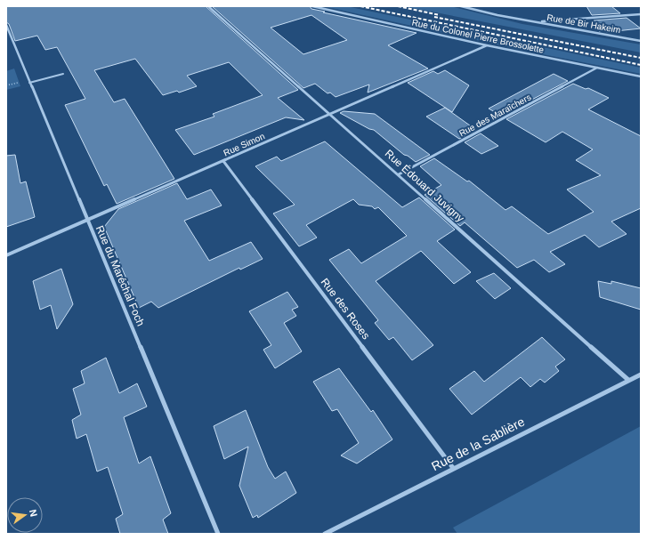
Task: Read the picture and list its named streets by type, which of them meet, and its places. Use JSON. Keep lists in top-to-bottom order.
{
  "streets": {
    "street": [
      "Rue de Bir Hakeim",
      "Rue du Colonel Pierre Brossolette",
      "Rue des Maraîchers",
      "Rue Simon",
      "Rue Édouard Juvigny",
      "Rue du Maréchal Foch",
      "Rue des Roses",
      "Rue de la Sablière"
    ]
  },
  "crossings": [
    ["Rue du Colonel Pierre Brossolette", "Rue des Maraîchers"],
    ["Rue du Colonel Pierre Brossolette", "Rue Simon"],
    ["Rue des Maraîchers", "Rue Édouard Juvigny"],
    ["Rue Simon", "Rue Édouard Juvigny"],
    ["Rue Simon", "Rue du Maréchal Foch"],
    ["Rue Simon", "Rue des Roses"],
    ["Rue Édouard Juvigny", "Rue de la Sablière"],
    ["Rue des Roses", "Rue de la Sablière"]
  ],
  "north": "right"
}
